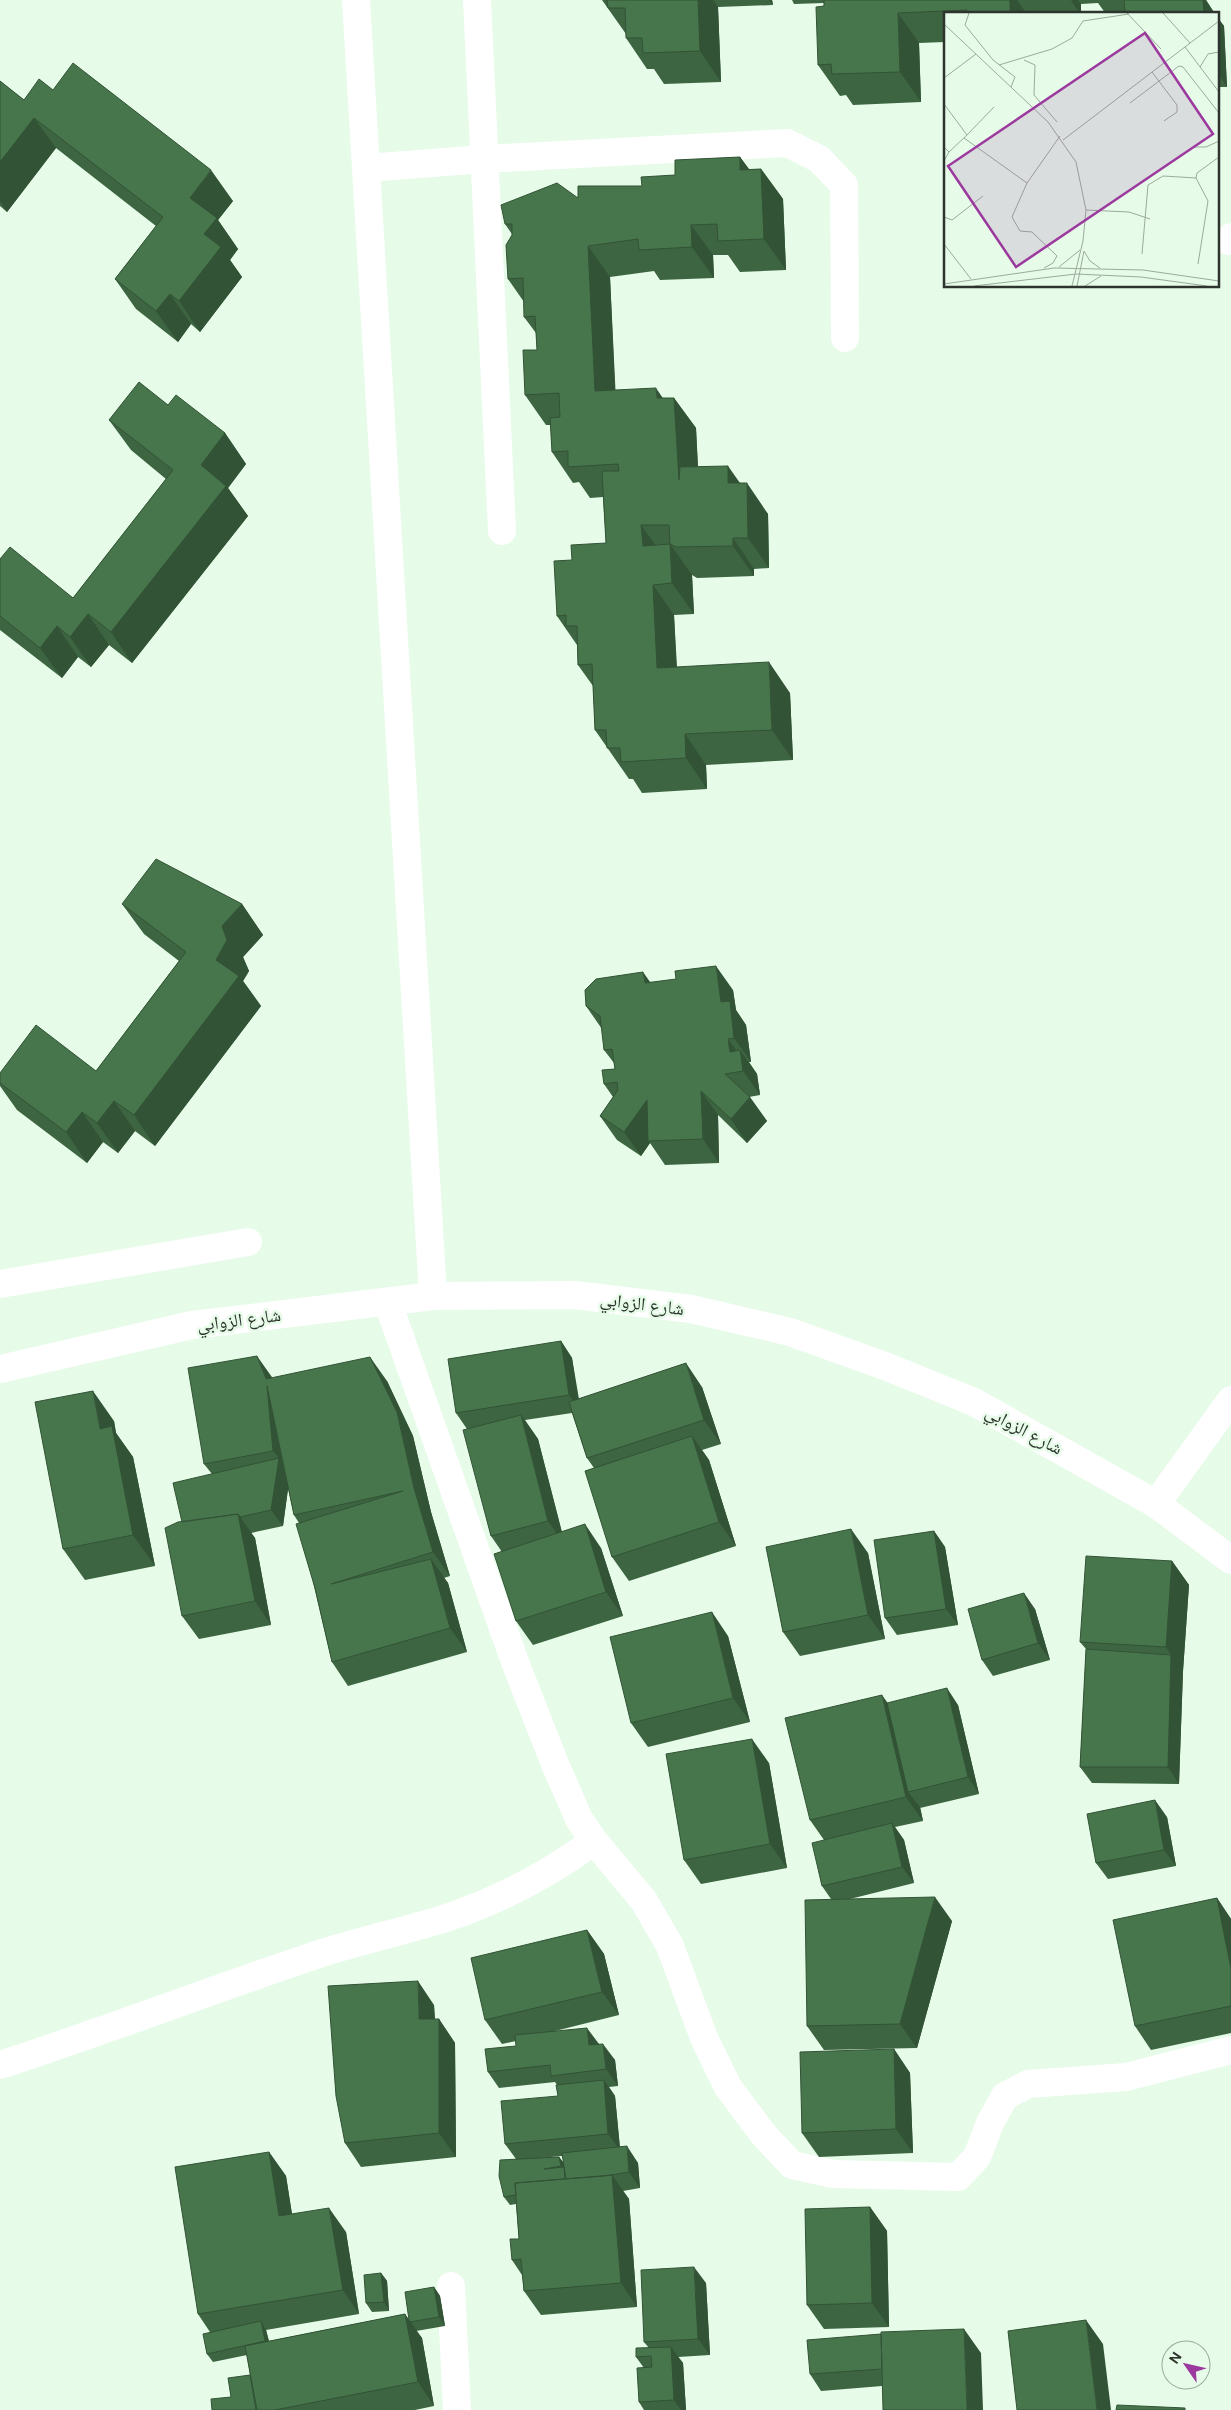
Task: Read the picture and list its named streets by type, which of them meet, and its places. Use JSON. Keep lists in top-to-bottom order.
{
  "streets": {
    "street": ["شارع الزوابي"]
  },
  "north": "top left"
}
